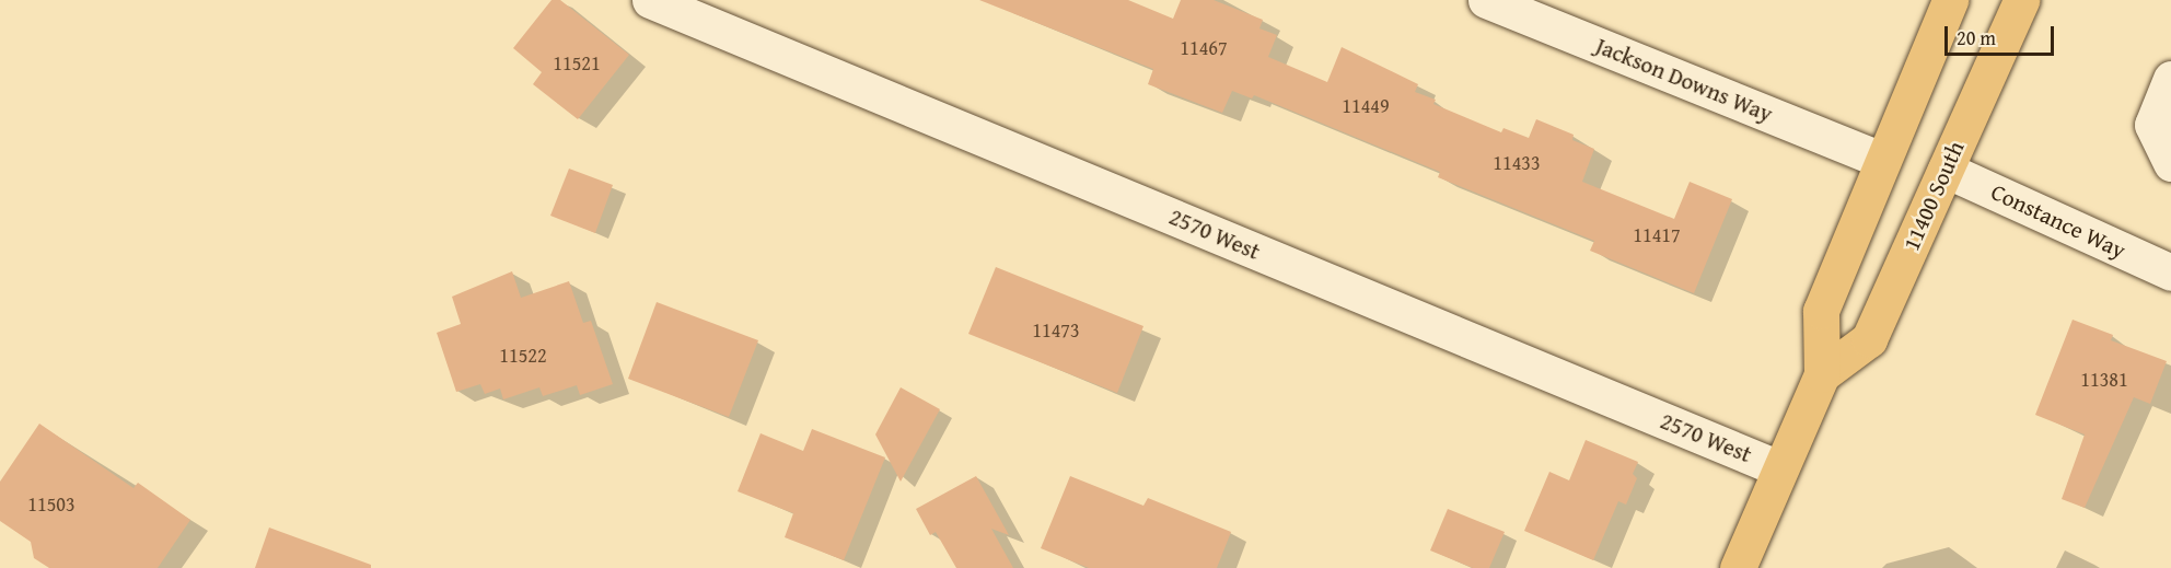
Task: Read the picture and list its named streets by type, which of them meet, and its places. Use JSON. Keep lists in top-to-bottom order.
{
  "streets": {
    "main road": ["11400 South"],
    "street": ["Jackson Downs Way", "Constance Way", "2570 West"]
  },
  "crossings": [
    ["Jackson Downs Way", "11400 South"],
    ["11400 South", "Constance Way"],
    ["11400 South", "2570 West"]
  ],
  "house_numbers": [
    "11467",
    "11521",
    "11449",
    "11433",
    "11417",
    "11473",
    "11522",
    "11381",
    "11503"
  ],
  "scale_bar": "20 m"
}
